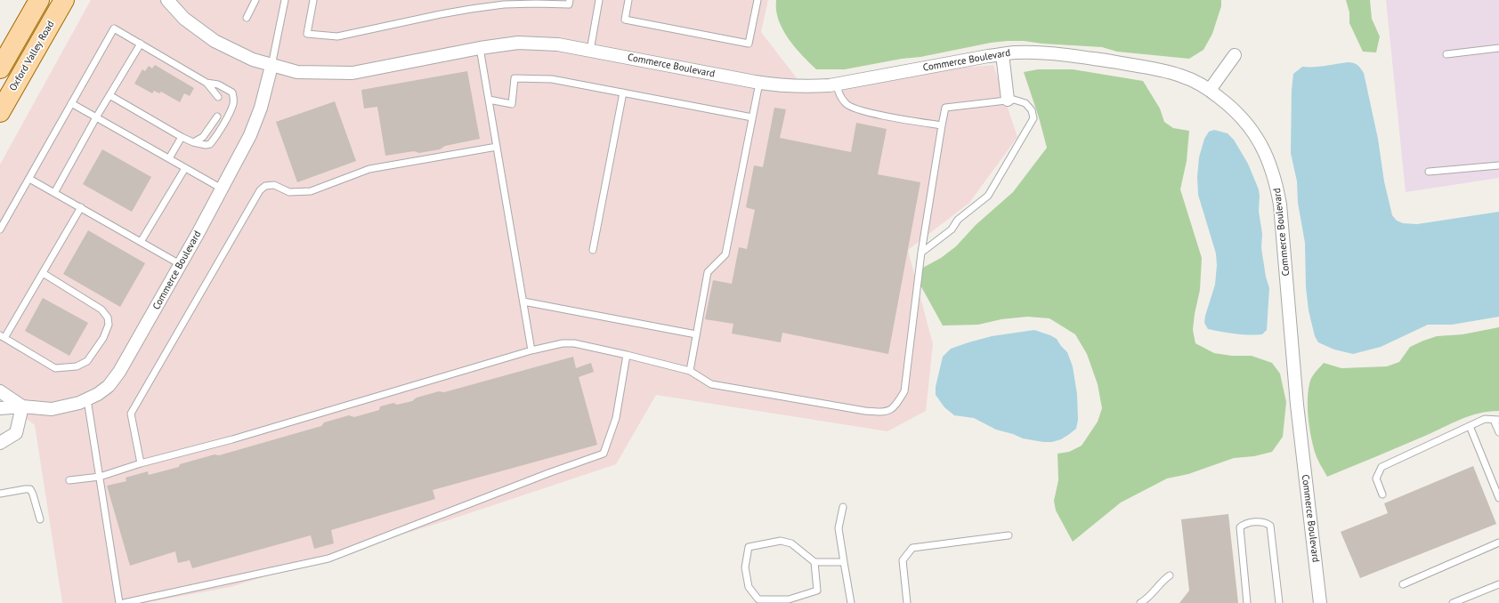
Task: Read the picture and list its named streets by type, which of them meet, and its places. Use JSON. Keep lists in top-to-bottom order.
{
  "streets": {
    "main road": ["Oxford Valley Road"],
    "street": ["Commerce Boulevard"]
  }
}
